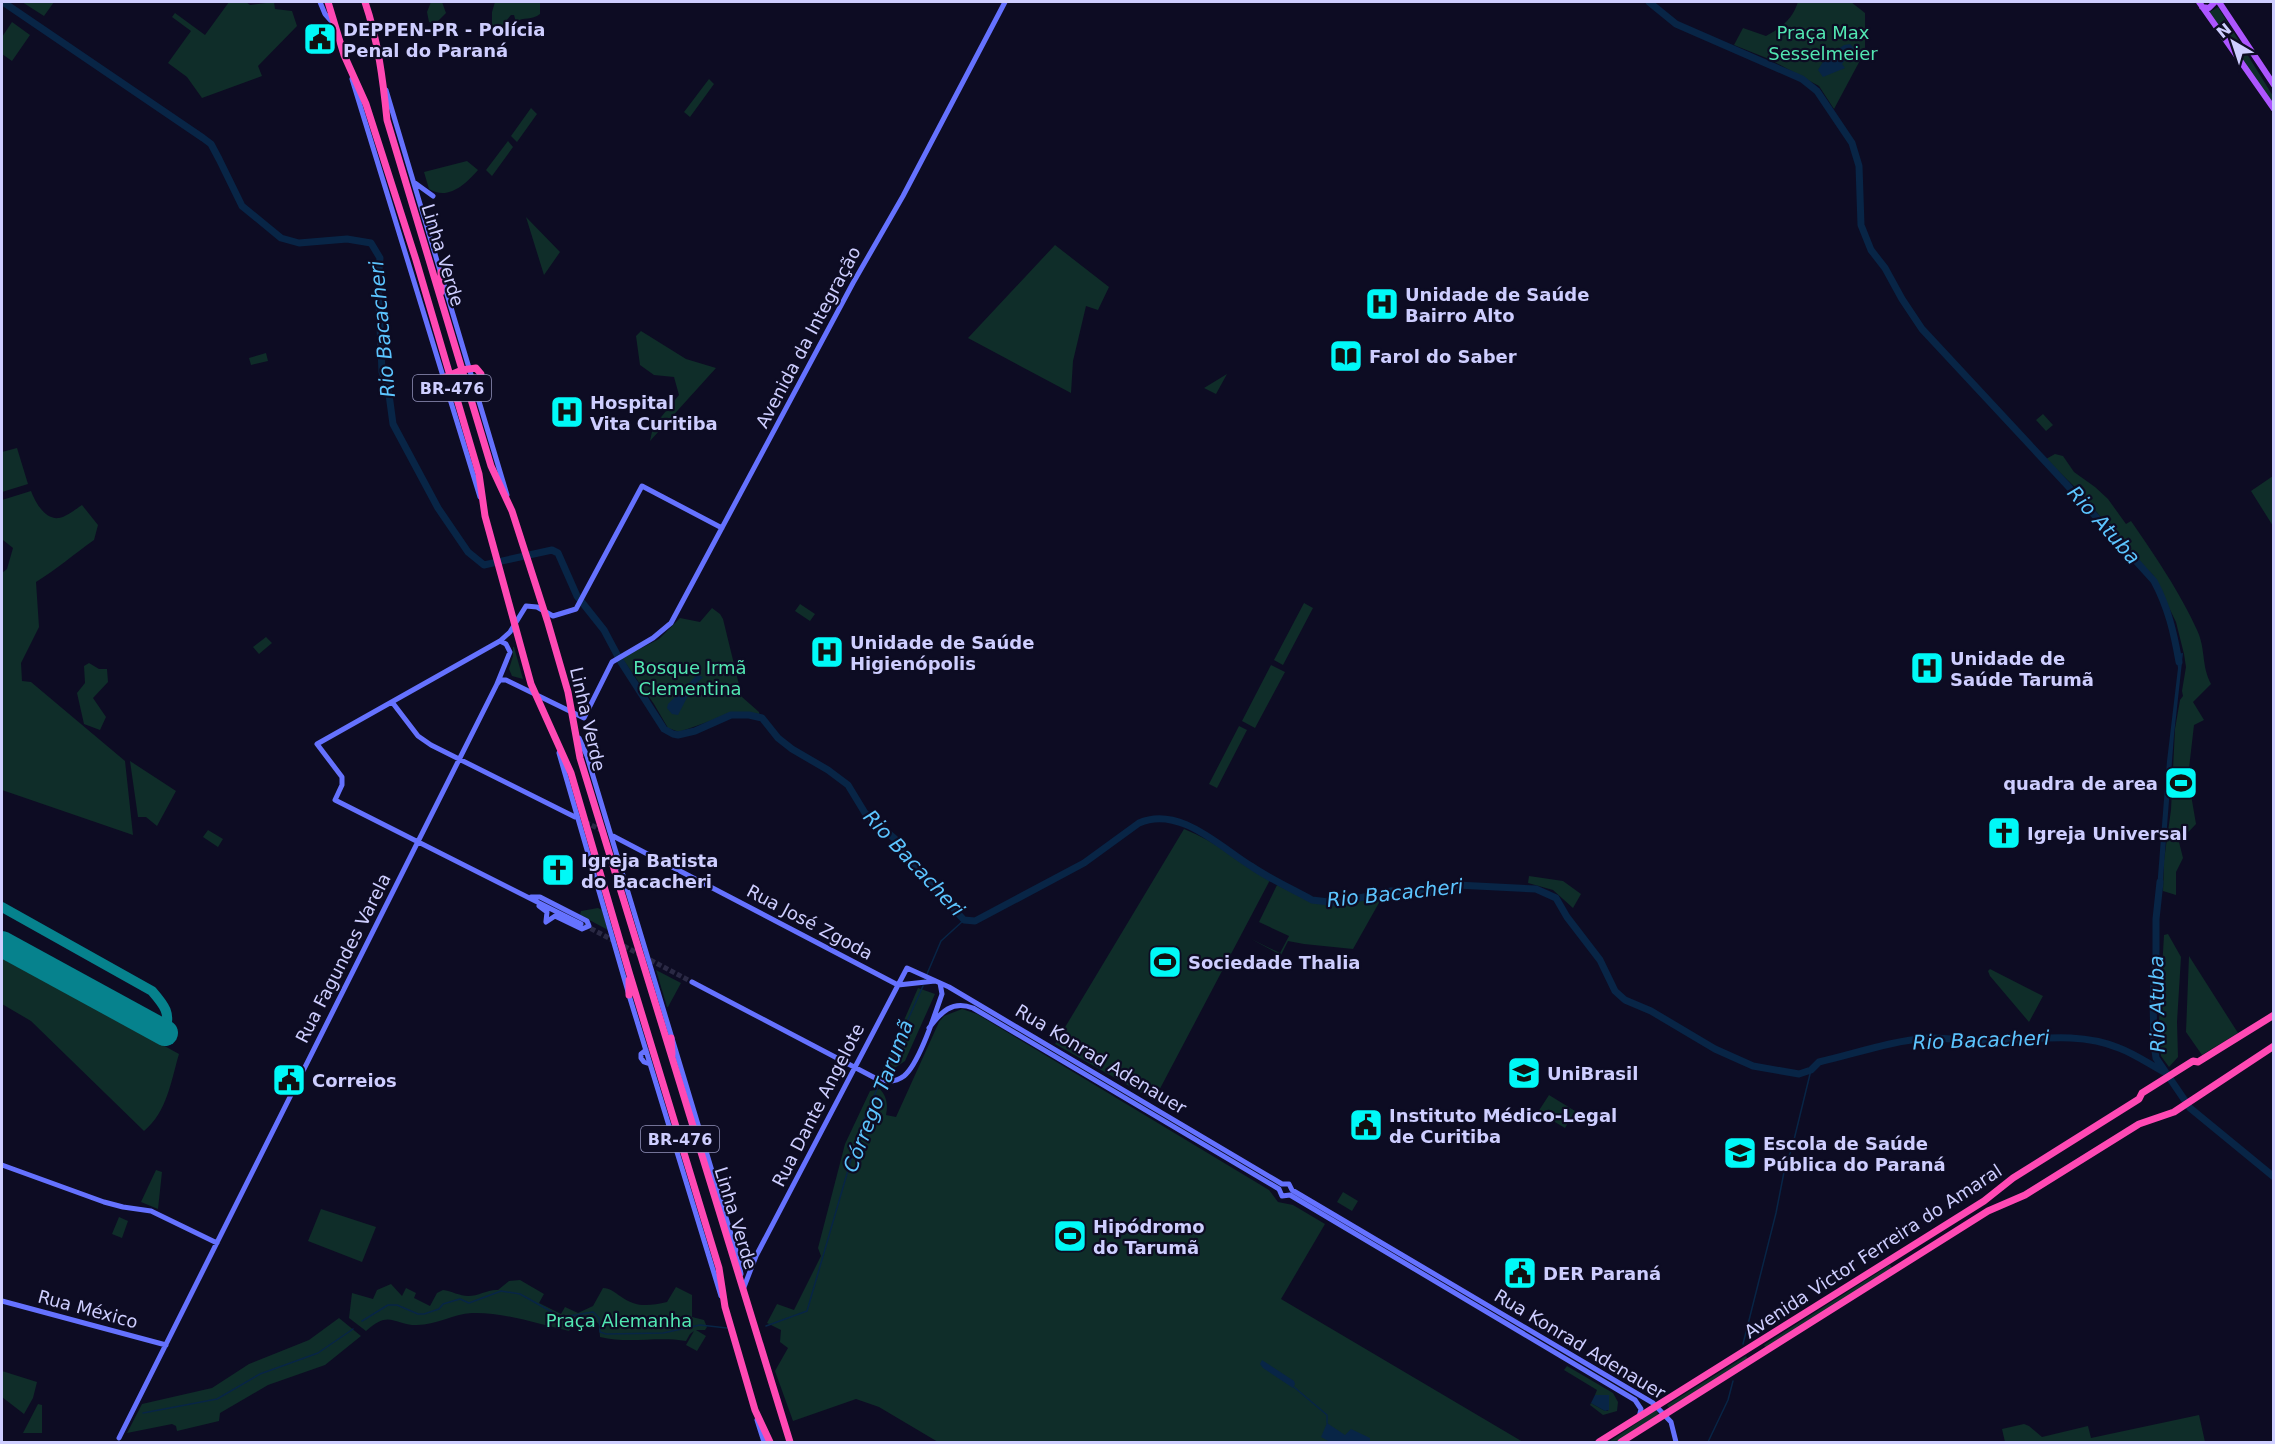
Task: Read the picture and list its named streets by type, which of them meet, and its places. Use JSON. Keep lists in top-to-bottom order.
{
  "streets": {
    "highway": ["Linha Verde", "BR-476", "Avenida Victor Ferreira do Amaral"],
    "main road": [
      "Avenida da Integração",
      "Rua José Zgoda",
      "Rua Fagundes Varela",
      "Rua Konrad Adenauer",
      "Rua Dante Angelote",
      "Rua México"
    ]
  },
  "crossings": [
    ["Linha Verde", "Avenida da Integração"],
    ["Rua José Zgoda", "Rua Dante Angelote"],
    ["Rua Fagundes Varela", "Rua México"],
    ["Rua Konrad Adenauer", "Avenida Victor Ferreira do Amaral"]
  ],
  "water": ["Rio Bacacheri", "Rio Atuba", "Córrego Tarumã"],
  "parks": ["Praça Max Sesselmeier", "Bosque Irmã Clementina", "Praça Alemanha"],
  "places": {
    "public building": [
      "DEPPEN-PR - Polícia Penal do Paraná",
      "Correios",
      "Instituto Médico-Legal de Curitiba",
      "DER Paraná"
    ],
    "hospital": [
      "Unidade de Saúde Bairro Alto",
      "Hospital Vita Curitiba",
      "Unidade de Saúde Higienópolis",
      "Unidade de Saúde Tarumã"
    ],
    "library": ["Farol do Saber"],
    "sports": ["quadra de area", "Sociedade Thalia", "Hipódromo do Tarumã"],
    "church": ["Igreja Universal", "Igreja Batista do Bacacheri"],
    "school or university": ["UniBrasil", "Escola de Saúde Pública do Paraná"]
  },
  "north": "top left"
}
